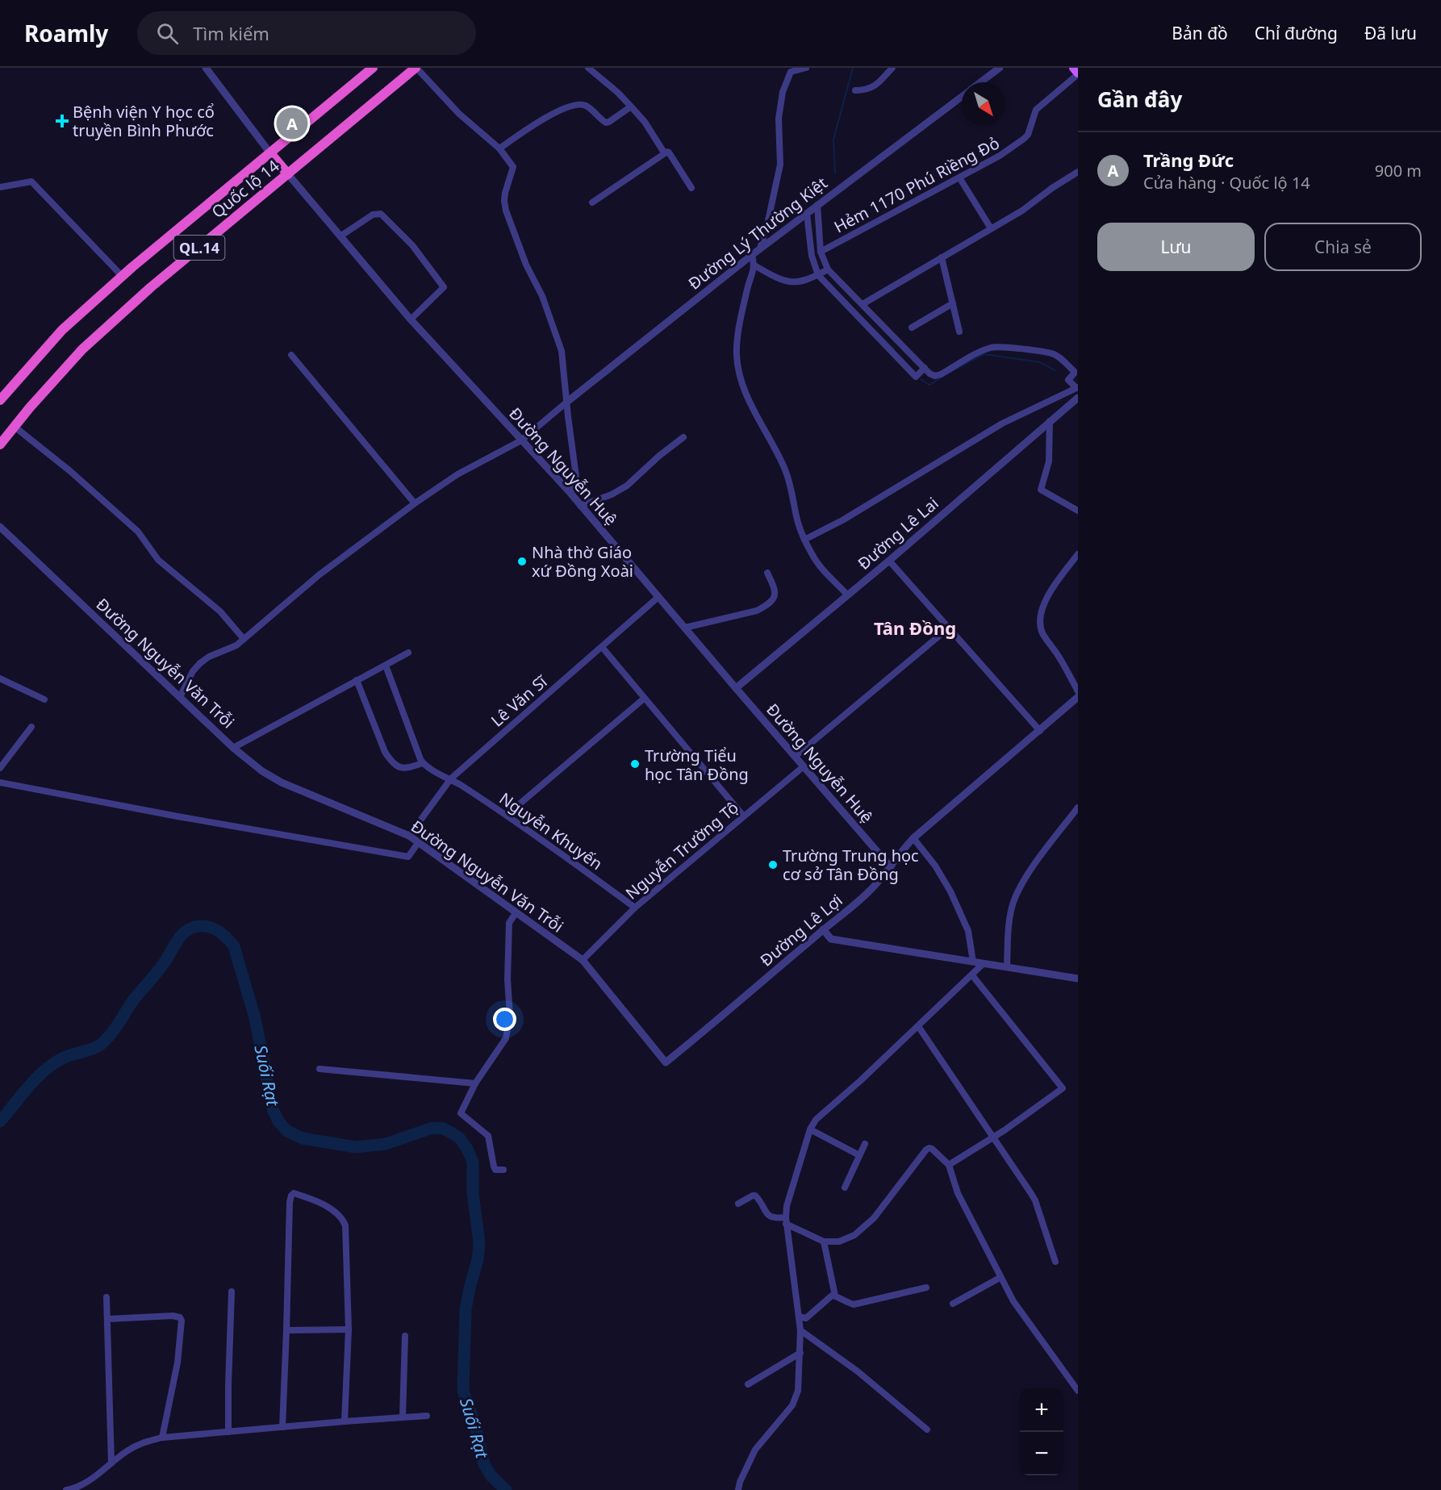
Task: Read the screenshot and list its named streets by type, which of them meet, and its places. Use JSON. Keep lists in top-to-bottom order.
{
  "streets": {
    "highway": ["Quốc lộ 14", "QL.14"],
    "street": [
      "Hẻm 1170 Phú Riềng Đỏ",
      "Đường Lý Thường Kiệt",
      "Đường Nguyễn Huệ",
      "Đường Lê Lai",
      "Đường Nguyễn Văn Trỗi",
      "Lê Văn Sĩ",
      "Nguyễn Khuyến",
      "Nguyễn Trường Tộ",
      "Đường Lê Lợi"
    ]
  },
  "crossings": [
    ["Quốc lộ 14", "Đường Nguyễn Huệ"],
    ["Đường Nguyễn Huệ", "Đường Lê Lai"],
    ["Đường Nguyễn Huệ", "Lê Văn Sĩ"],
    ["Đường Nguyễn Huệ", "Nguyễn Trường Tộ"],
    ["Đường Nguyễn Huệ", "Đường Lê Lợi"],
    ["Đường Nguyễn Văn Trỗi", "Lê Văn Sĩ"],
    ["Đường Nguyễn Văn Trỗi", "Nguyễn Trường Tộ"],
    ["Đường Nguyễn Văn Trỗi", "Đường Lê Lợi"],
    ["Lê Văn Sĩ", "Nguyễn Khuyến"],
    ["Nguyễn Khuyến", "Nguyễn Trường Tộ"]
  ],
  "districts": ["Tân Đồng"],
  "water": ["Suối Rạt"],
  "places": {
    "health": ["Bệnh viện Y học cổ truyền Bình Phước"],
    "other": ["Nhà thờ Giáo xứ Đồng Xoài", "Trường Tiểu học Tân Đồng", "Trường Trung học cơ sở Tân Đồng"]
  },
  "north": "bottom right",
  "page": {
    "header": "Roamly",
    "search": "Tìm kiếm",
    "nav": ["Bản đồ", "Chỉ đường", "Đã lưu"],
    "heading": "Gần đây",
    "pins": "A",
    "list": [
      {
        "mark": "A",
        "name": "Trầng Đức",
        "note": "Cửa hàng · Quốc lộ 14",
        "value": "900 m"
      }
    ],
    "buttons": ["Lưu", "Chia sẻ"],
    "map_buttons": ["+", "−"]
  }
}
